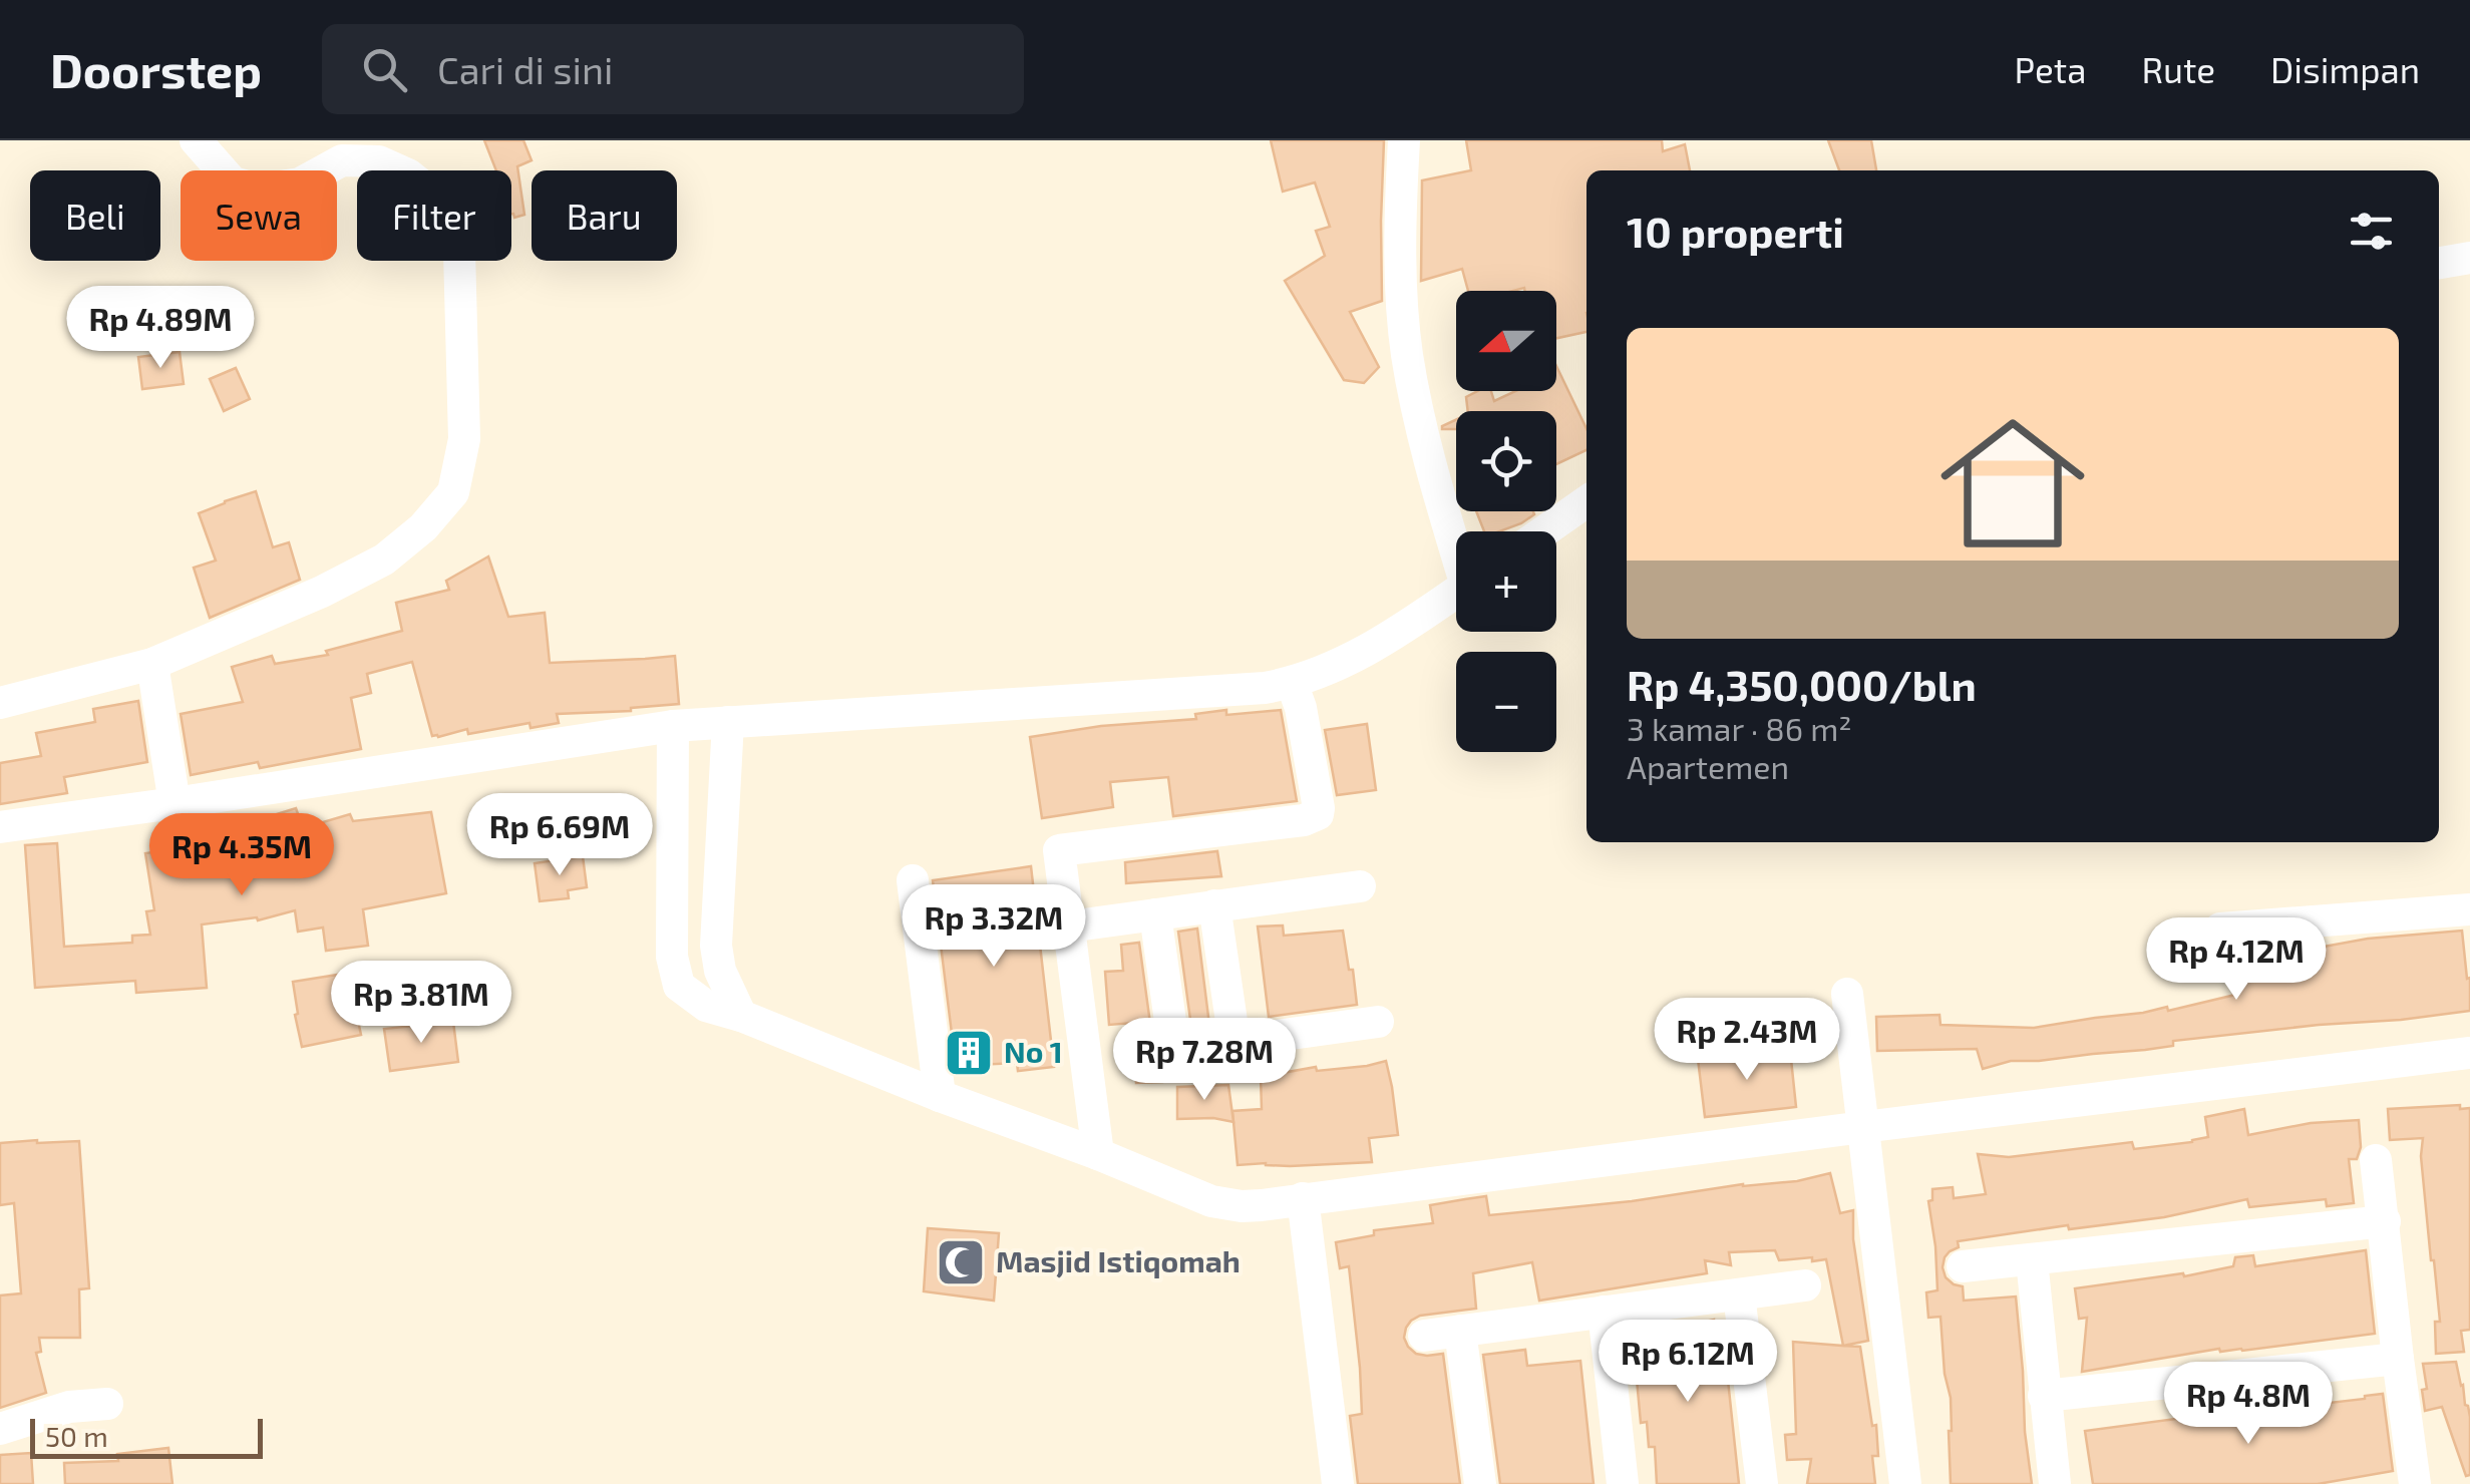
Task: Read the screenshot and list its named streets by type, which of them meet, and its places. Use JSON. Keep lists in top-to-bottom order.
{
  "places": {
    "building": ["No 1"],
    "mosque": ["Masjid Istiqomah"]
  },
  "scale_bar": "50 m",
  "north": "left",
  "page": {
    "header": "Doorstep",
    "search": "Cari di sini",
    "nav": ["Peta", "Rute", "Disimpan"],
    "chip": [
      "Beli",
      "Sewa",
      "Filter",
      "Baru"
    ],
    "heading": "10 properti",
    "price": [
      "Rp 4.89M",
      "Rp 6.69M",
      "Rp 4.35M",
      "Rp 3.32M",
      "Rp 4.12M",
      "Rp 3.81M",
      "Rp 2.43M",
      "Rp 7.28M",
      "Rp 6.12M",
      "Rp 4.8M"
    ],
    "map_buttons": ["+", "−"],
    "list": [
      {
        "name": "Rp 4,350,000/bln",
        "note": "3 kamar · 86 m² · Apartemen"
      }
    ],
    "scale": "50 m"
  }
}
